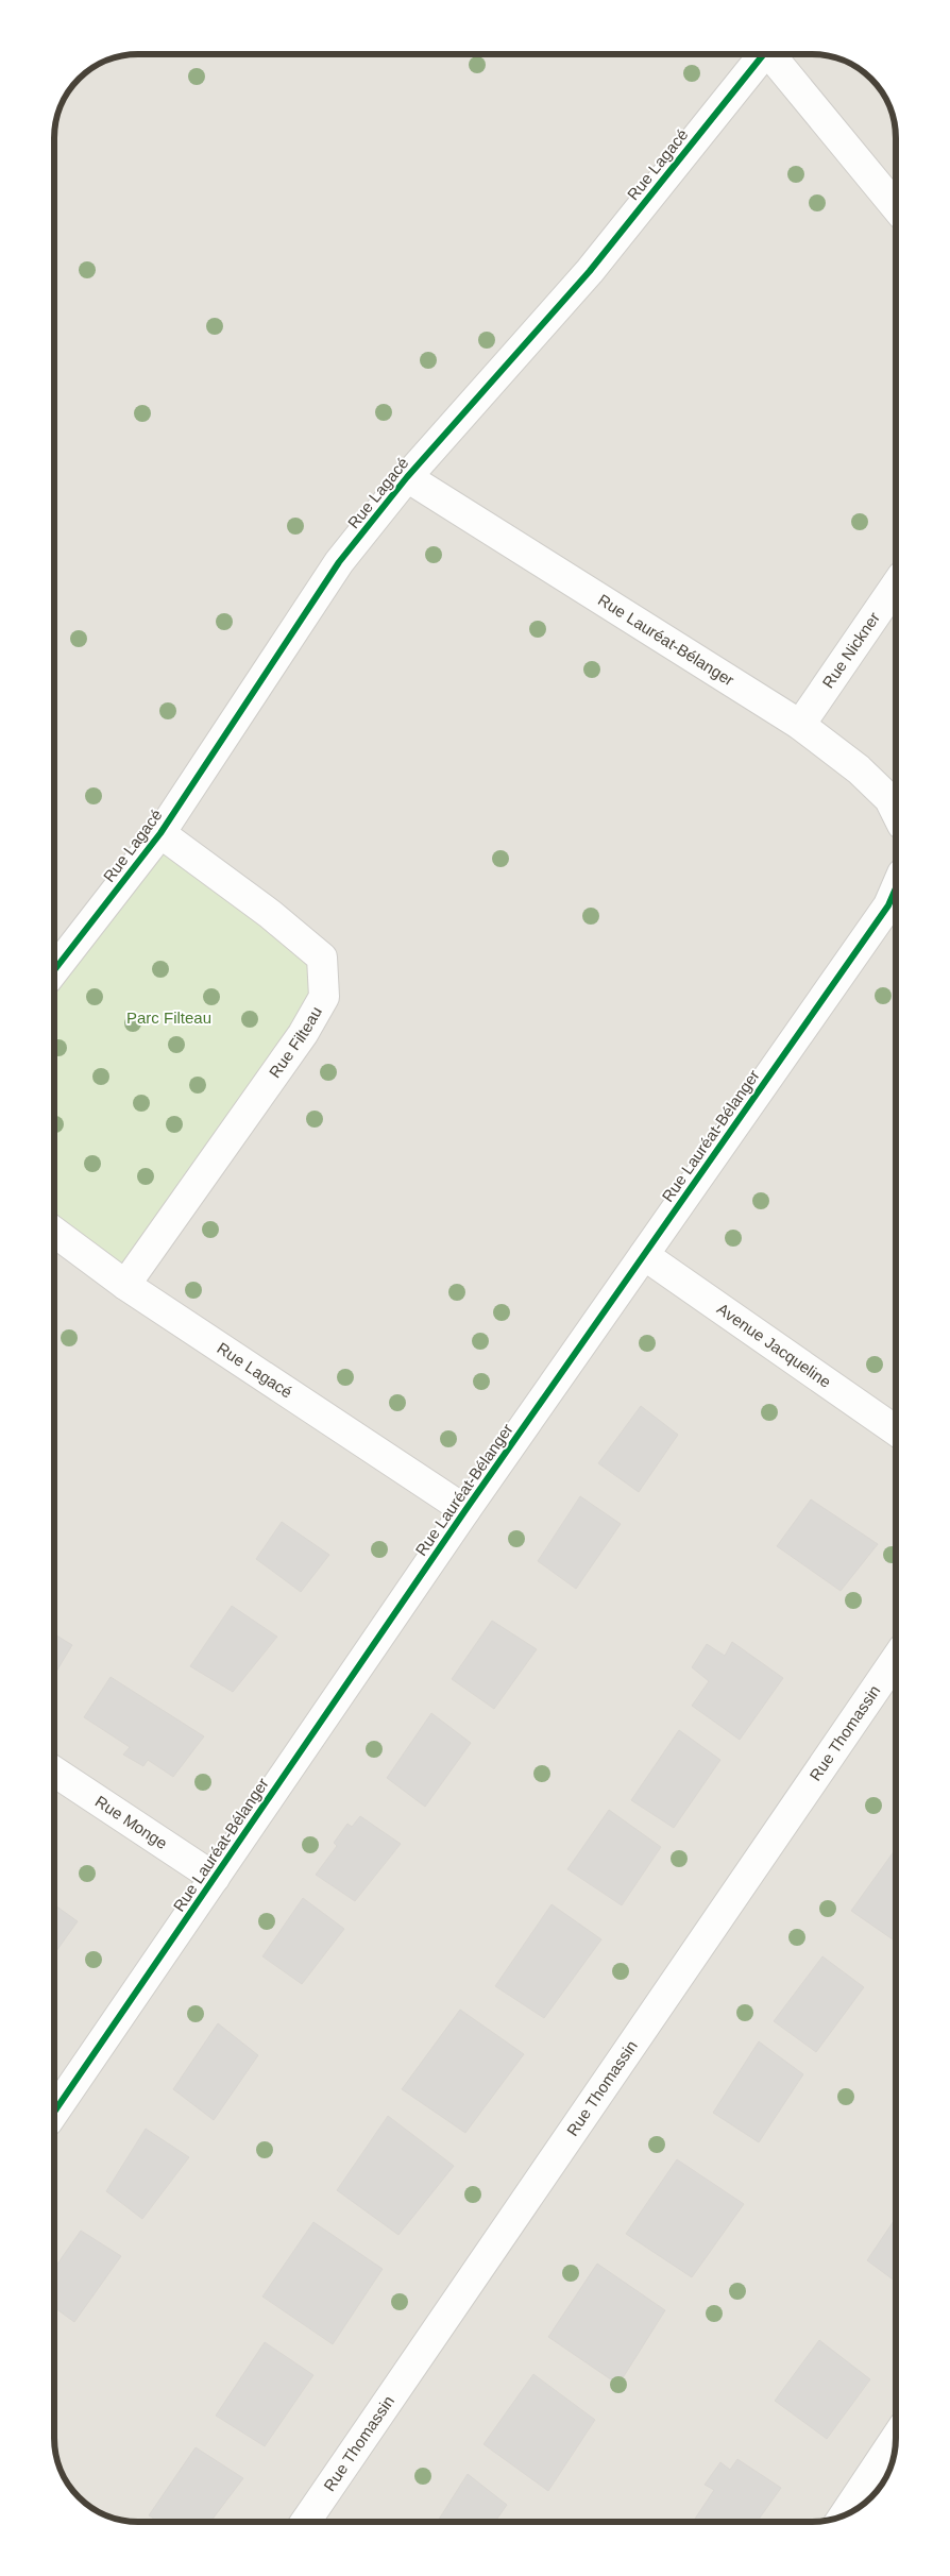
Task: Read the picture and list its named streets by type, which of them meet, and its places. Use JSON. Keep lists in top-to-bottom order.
{
  "streets": {
    "street": [
      "Rue Lagacé",
      "Rue Lauréat-Bélanger",
      "Rue Nickner",
      "Rue Filteau",
      "Avenue Jacqueline",
      "Rue Thomassin",
      "Rue Monge"
    ]
  },
  "crossings": [
    ["Rue Lagacé", "Rue Lauréat-Bélanger"],
    ["Rue Lagacé", "Rue Filteau"],
    ["Rue Lauréat-Bélanger", "Rue Nickner"],
    ["Rue Lauréat-Bélanger", "Avenue Jacqueline"],
    ["Rue Lauréat-Bélanger", "Rue Monge"]
  ],
  "parks": ["Parc Filteau"]
}
